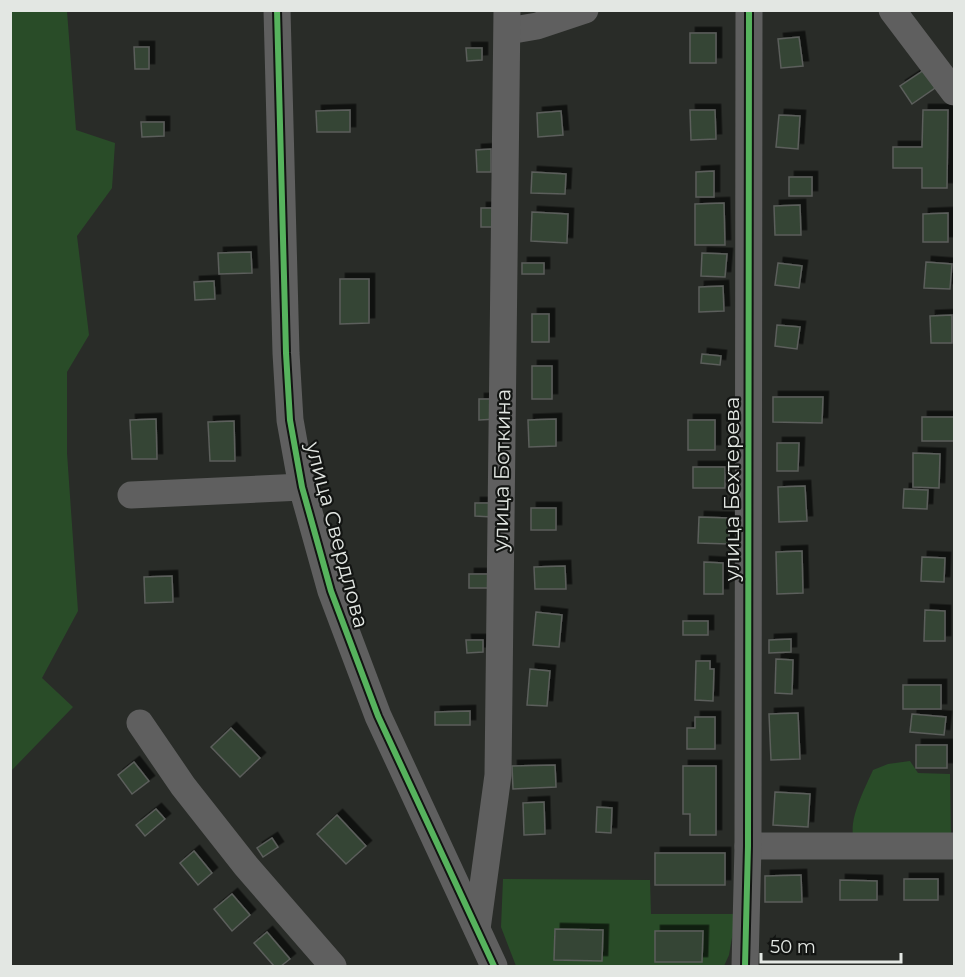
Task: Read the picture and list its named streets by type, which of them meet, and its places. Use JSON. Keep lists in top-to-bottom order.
{
  "streets": {
    "street": ["улица Боткина", "улица Бехтерева", "улица Свердлова"]
  },
  "crossings": [
    ["улица Боткина", "улица Свердлова"]
  ],
  "scale_bar": "50 m"
}
